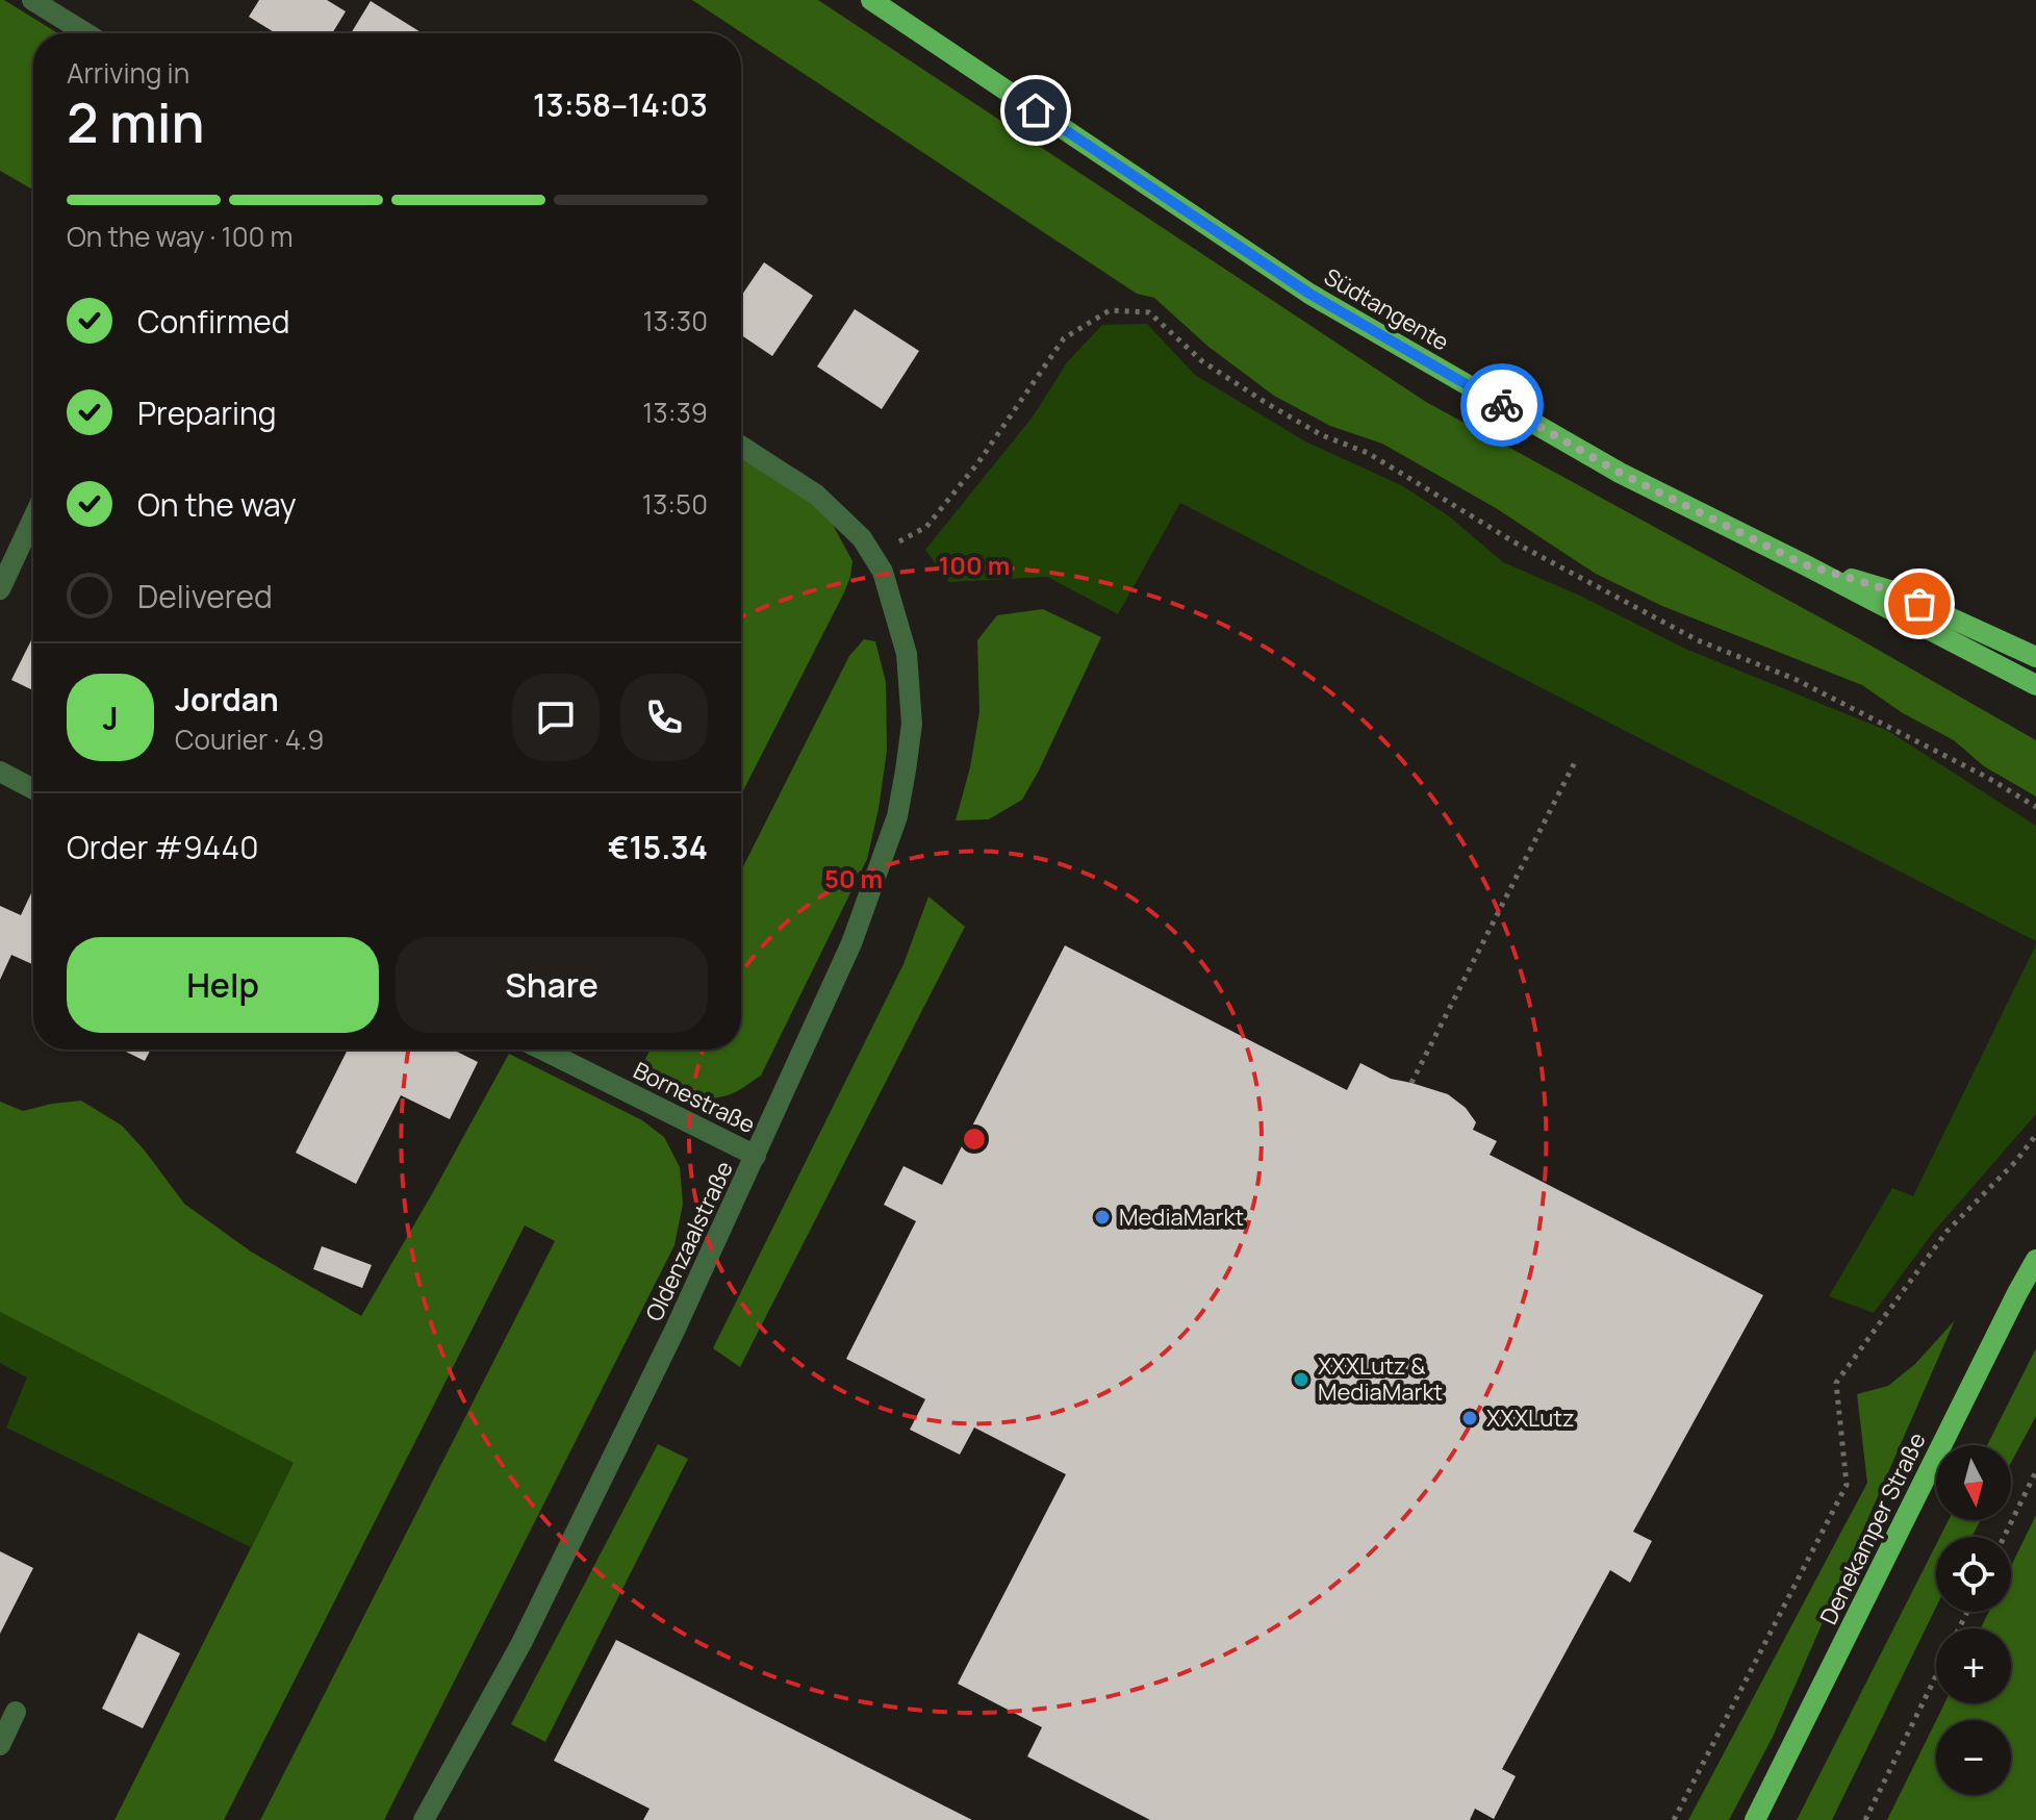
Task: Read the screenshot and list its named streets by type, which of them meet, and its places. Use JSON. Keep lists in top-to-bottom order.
{
  "streets": {
    "main road": ["Südtangente", "Denekamper Straße"],
    "street": ["Bornestraße", "Oldenzaalstraße"]
  },
  "crossings": [
    ["Bornestraße", "Oldenzaalstraße"]
  ],
  "places": ["MediaMarkt", "XXXLutz & MediaMarkt", "XXXLutz"],
  "north": "bottom",
  "page": {
    "heading": ["2 min", "Arriving in", "13:58–14:03"],
    "panel": [
      "Jordan",
      "Courier · 4.9",
      "Order #9440",
      "€15.34"
    ],
    "bar": "On the way · 100 m",
    "list": [
      ["Confirmed", "13:30"],
      ["Preparing", "13:39"],
      ["On the way", "13:50"],
      "Delivered"
    ],
    "round": "J",
    "buttons": ["Help", "Share"],
    "map_buttons": ["+", "−"]
  },
  "rings": ["100 m", "50 m"]
}
